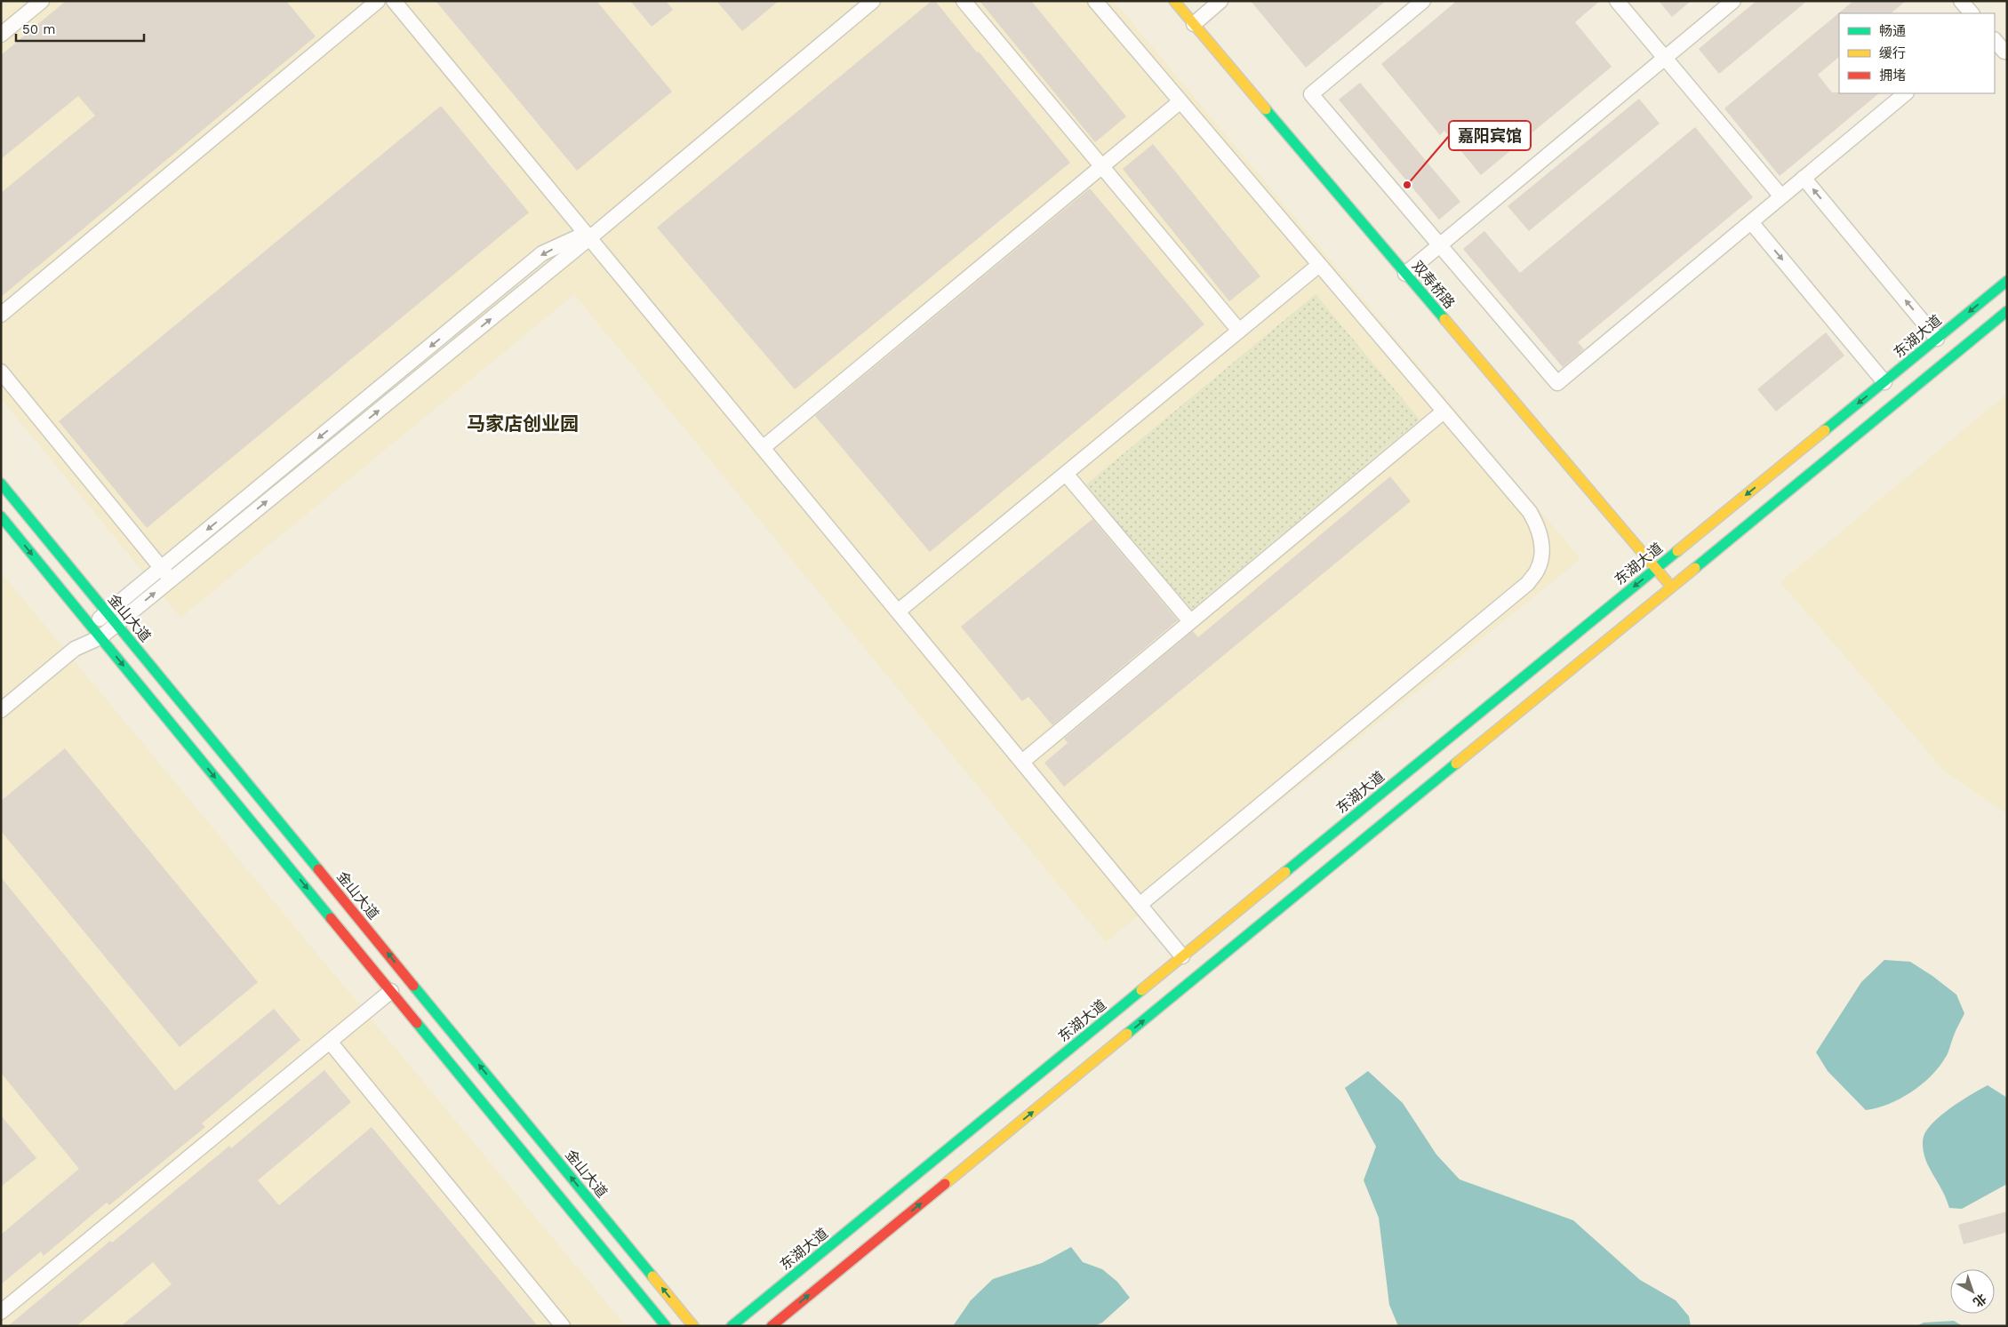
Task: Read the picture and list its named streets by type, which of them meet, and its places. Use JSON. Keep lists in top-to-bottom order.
{
  "streets": {
    "main road": ["双寿桥路", "东湖大道", "金山大道"]
  },
  "crossings": [
    ["双寿桥路", "东湖大道"]
  ],
  "districts": ["马家店创业园"],
  "places": ["嘉阳宾馆"],
  "legend": ["畅通", "缓行", "拥堵"],
  "scale_bar": "50 m",
  "north": "bottom right"
}
